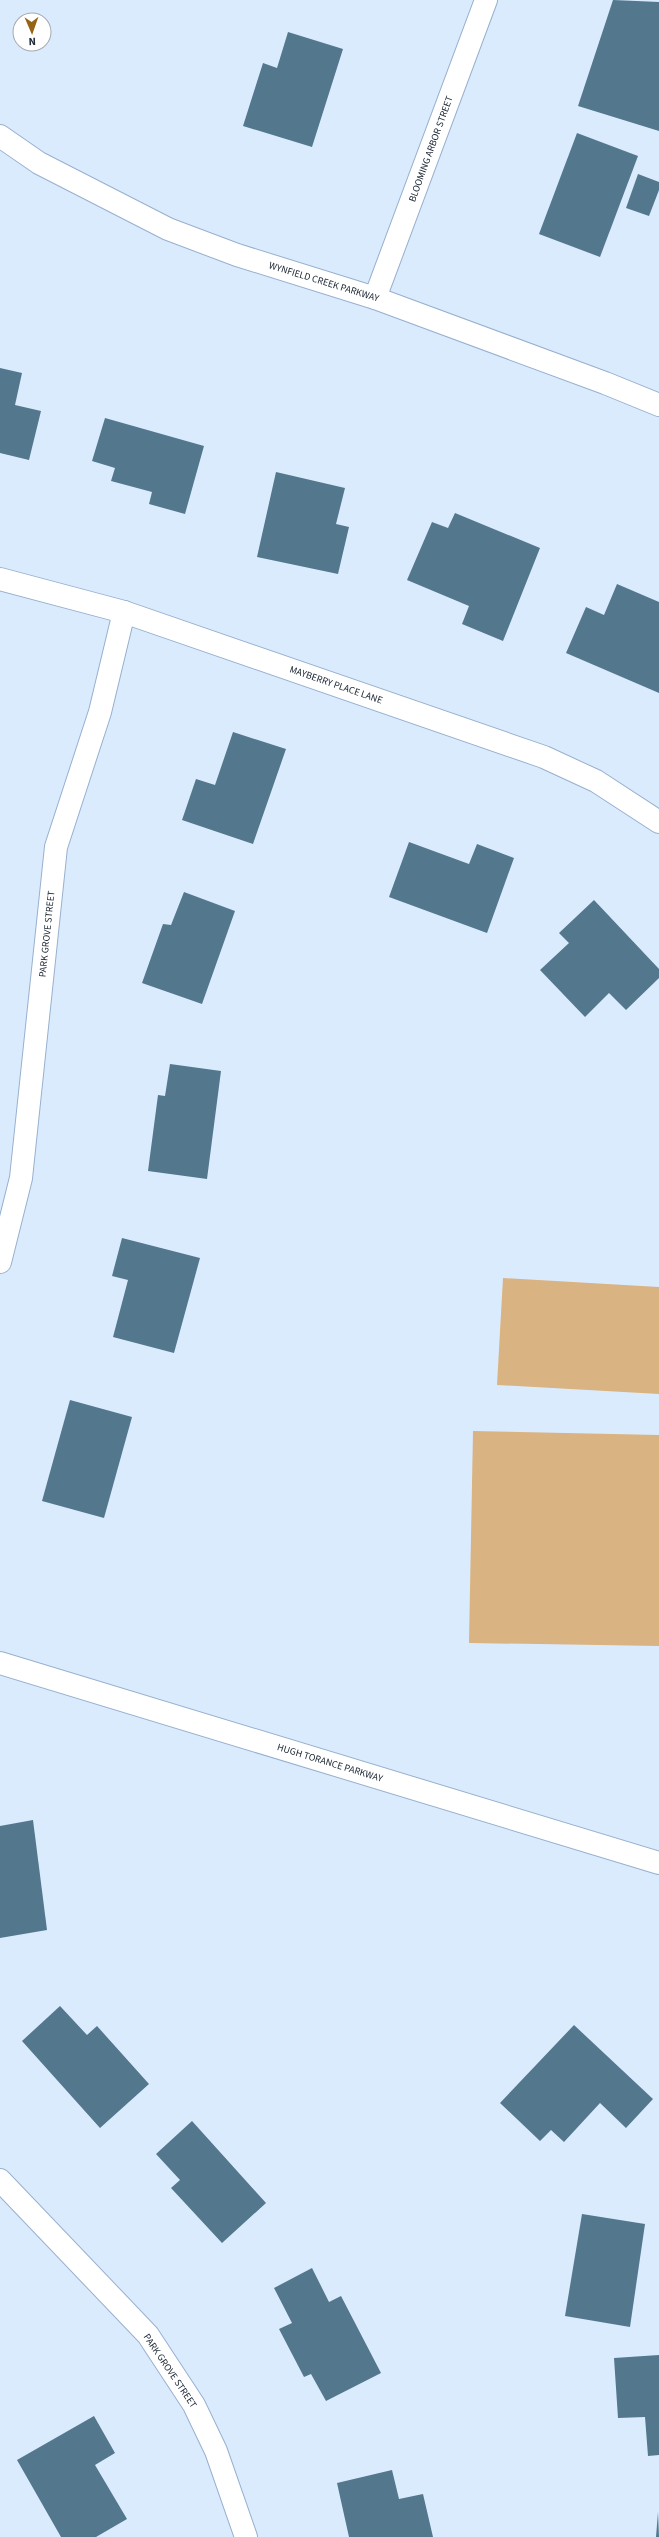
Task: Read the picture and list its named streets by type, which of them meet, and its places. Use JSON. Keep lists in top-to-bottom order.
{
  "streets": {
    "street": [
      "BLOOMING ARBOR STREET",
      "WYNFIELD CREEK PARKWAY",
      "MAYBERRY PLACE LANE",
      "PARK GROVE STREET",
      "HUGH TORANCE PARKWAY"
    ]
  },
  "crossings": [
    ["BLOOMING ARBOR STREET", "WYNFIELD CREEK PARKWAY"],
    ["MAYBERRY PLACE LANE", "PARK GROVE STREET"]
  ],
  "north": "bottom"
}
